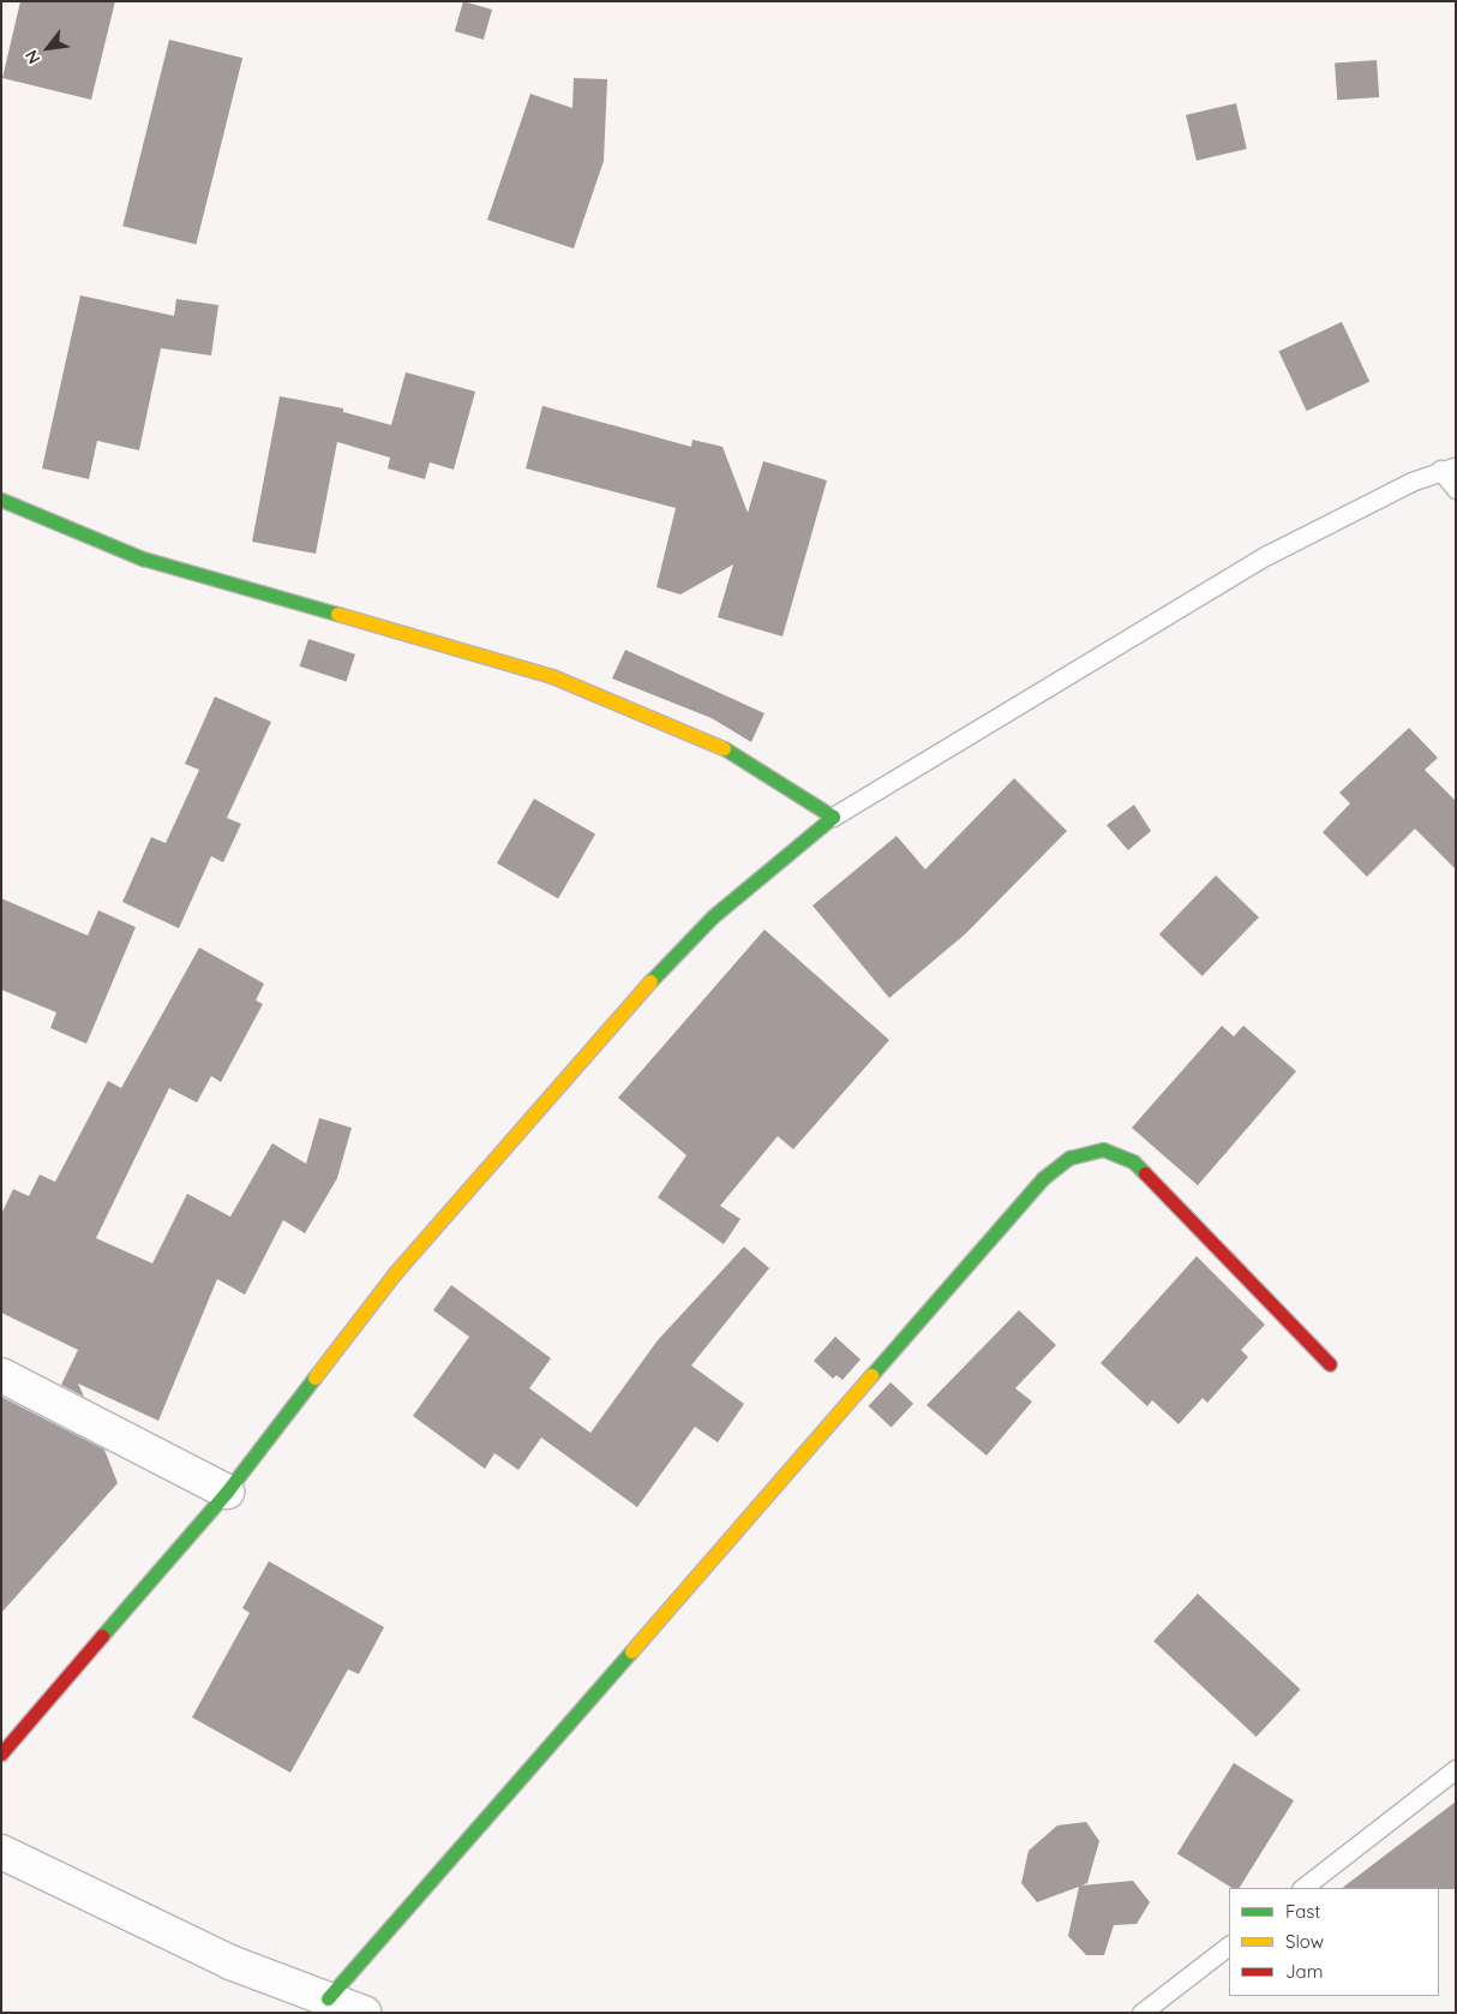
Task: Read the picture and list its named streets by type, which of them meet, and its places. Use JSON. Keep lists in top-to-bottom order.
{
  "legend": ["Fast", "Slow", "Jam"],
  "north": "bottom left"
}
